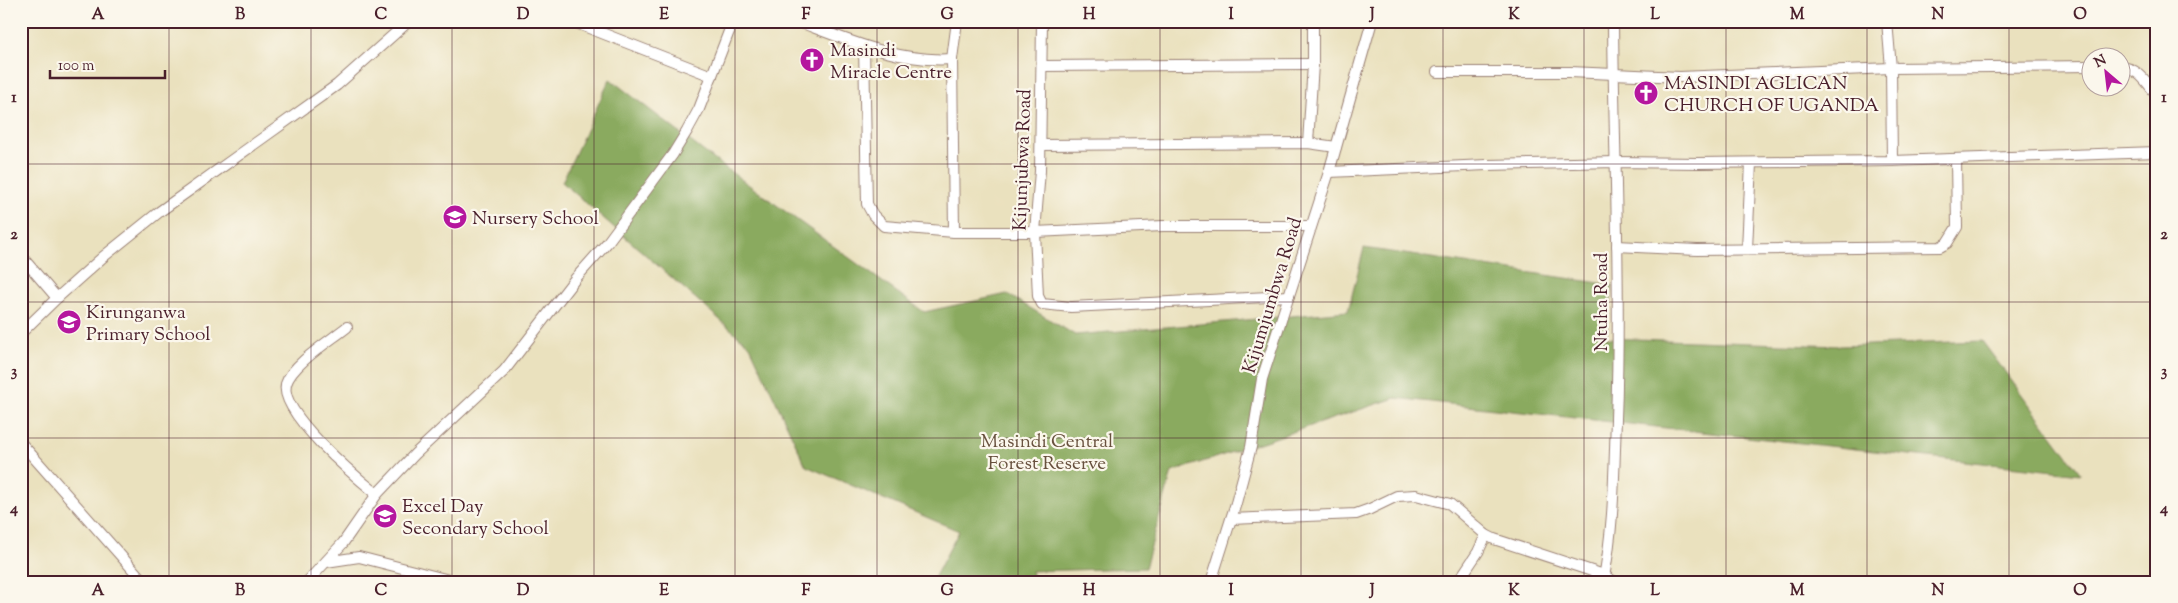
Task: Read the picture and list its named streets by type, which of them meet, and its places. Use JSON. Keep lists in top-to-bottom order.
{
  "streets": {
    "street": ["Kijunjubwa Road", "Kijumjumbwa Road", "Ntuha Road"]
  },
  "crossings": [
    ["Kijunjubwa Road", "Kijumjumbwa Road"]
  ],
  "parks": ["Masindi Central Forest Reserve"],
  "places": {
    "church": ["Masindi Miracle Centre", "MASINDI AGLICAN CHURCH OF UGANDA"],
    "school or university": ["Nursery School", "Kirunganwa Primary School", "Excel Day Secondary School"]
  },
  "scale_bar": "100 m",
  "north": "top left",
  "grid": {
    "columns": [
      "A",
      "B",
      "C",
      "D",
      "E",
      "F",
      "G",
      "H",
      "I",
      "J",
      "K",
      "L",
      "M",
      "N",
      "O"
    ],
    "rows": [
      "1",
      "2",
      "3",
      "4"
    ]
  }
}
